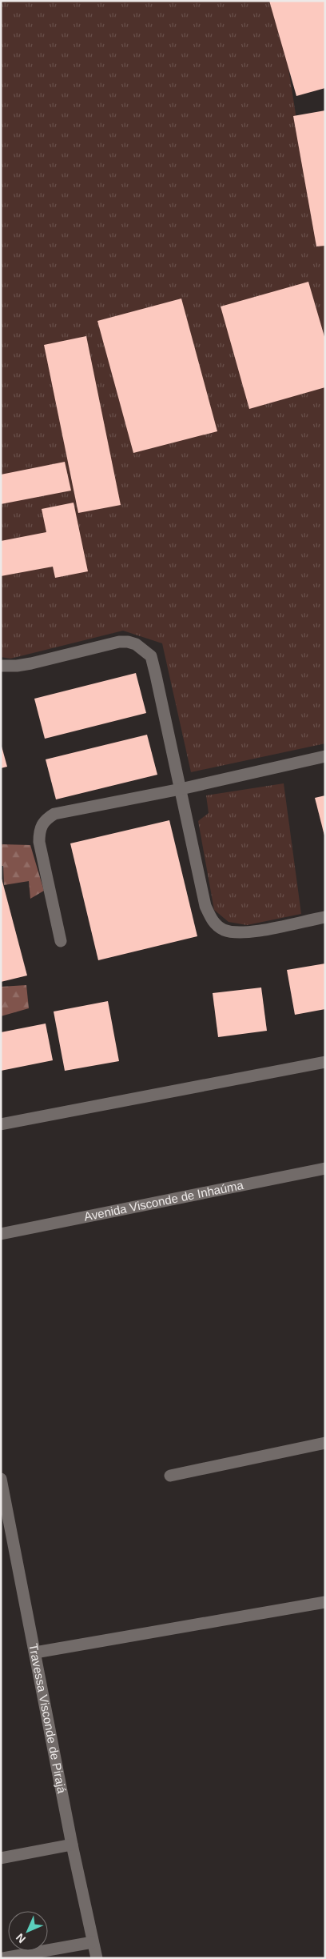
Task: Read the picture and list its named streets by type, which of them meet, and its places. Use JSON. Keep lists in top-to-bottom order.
{
  "streets": {
    "street": ["Avenida Visconde de Inhaúma", "Travessa Visconde de Pirajá"]
  },
  "north": "bottom left"
}
